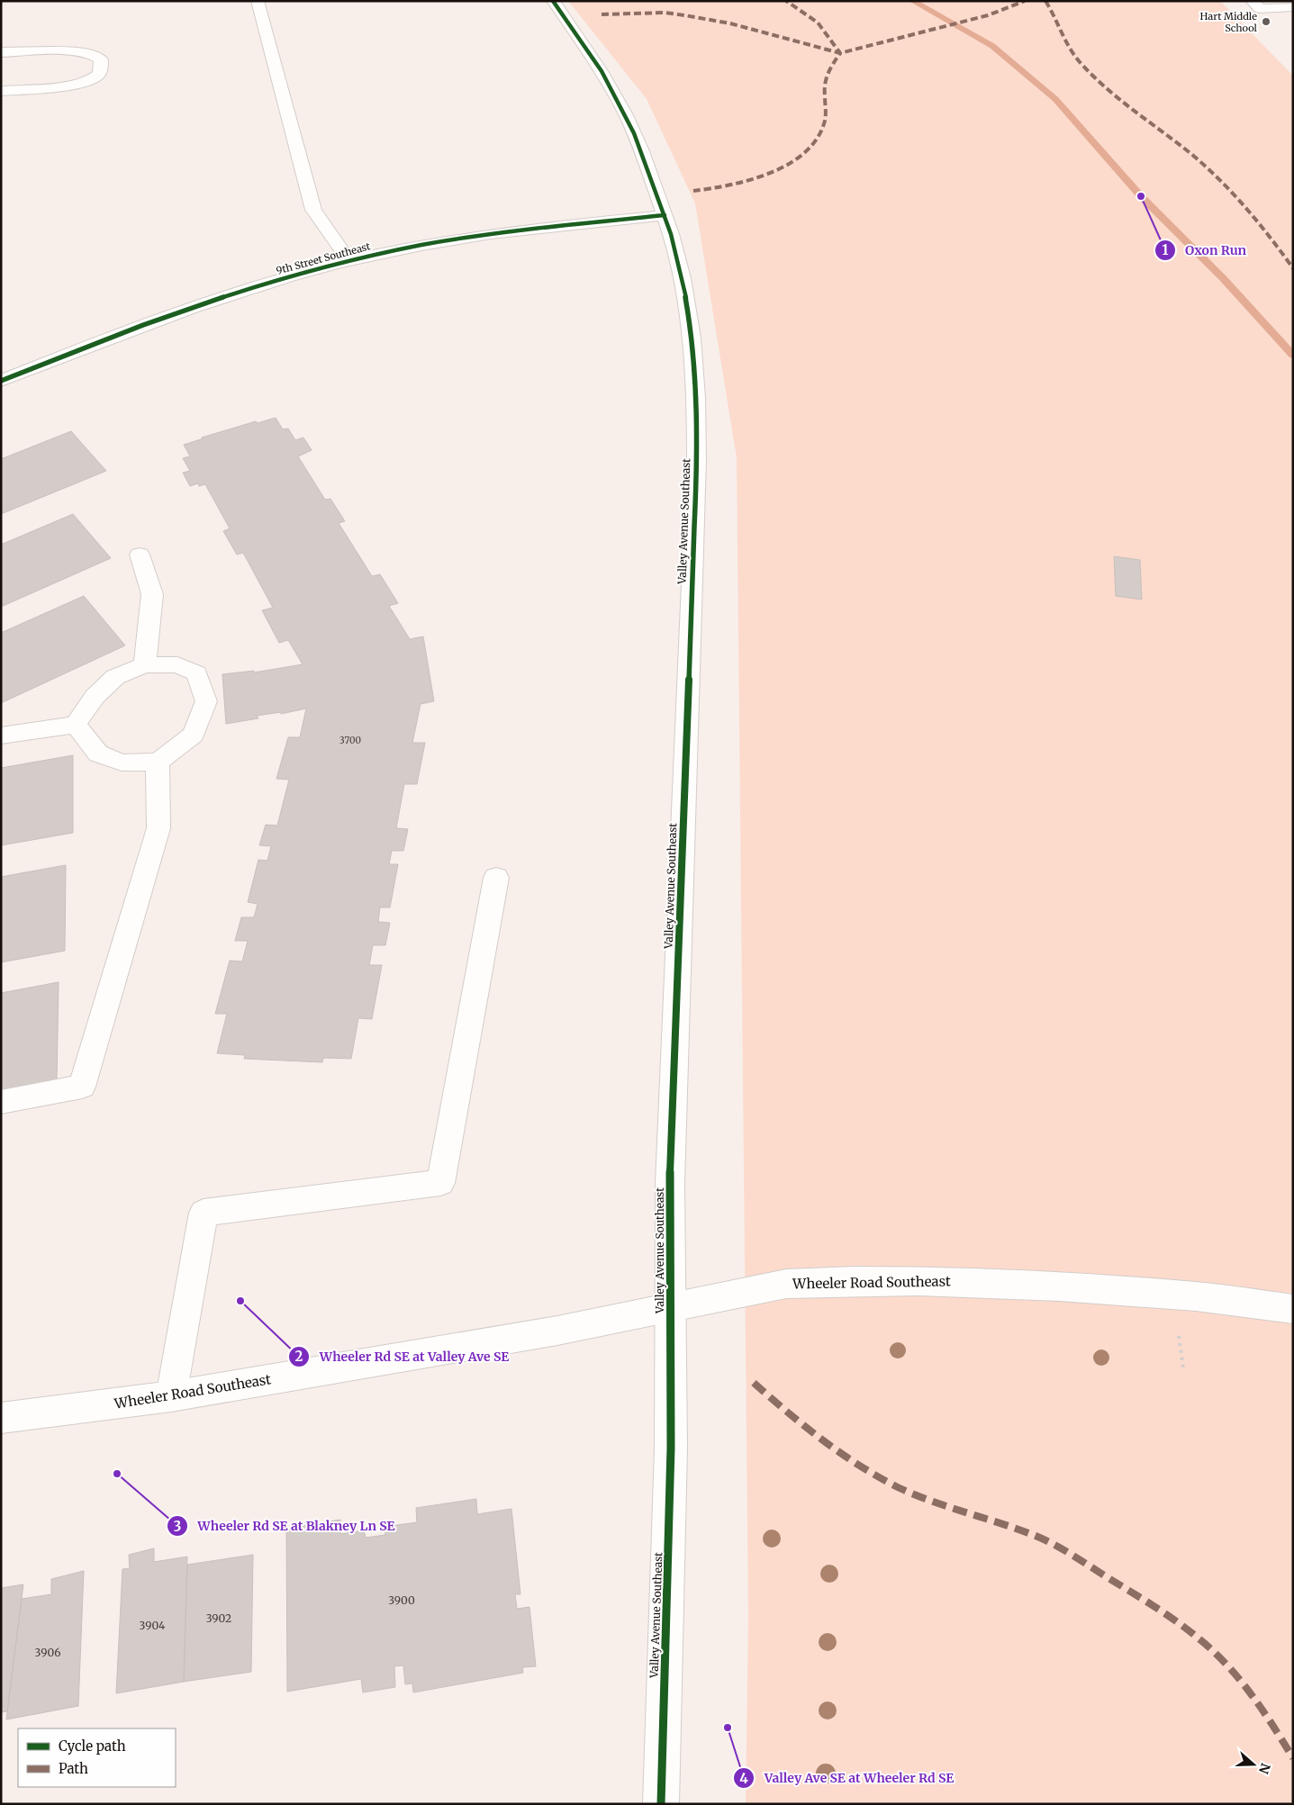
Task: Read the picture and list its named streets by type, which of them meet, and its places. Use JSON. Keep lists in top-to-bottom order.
{
  "streets": {
    "street": ["9th Street Southeast", "Valley Avenue Southeast", "Wheeler Road Southeast"]
  },
  "crossings": [
    ["9th Street Southeast", "Valley Avenue Southeast"],
    ["Valley Avenue Southeast", "Wheeler Road Southeast"]
  ],
  "places": [
    "Hart Middle School",
    "Oxon Run",
    "Wheeler Rd SE at Valley Ave SE",
    "Wheeler Rd SE at Blakney Ln SE",
    "Valley Ave SE at Wheeler Rd SE"
  ],
  "house_numbers": [
    "3700",
    "3900",
    "3902",
    "3904",
    "3906"
  ],
  "legend": ["Cycle path", "Path"],
  "north": "right"
}
